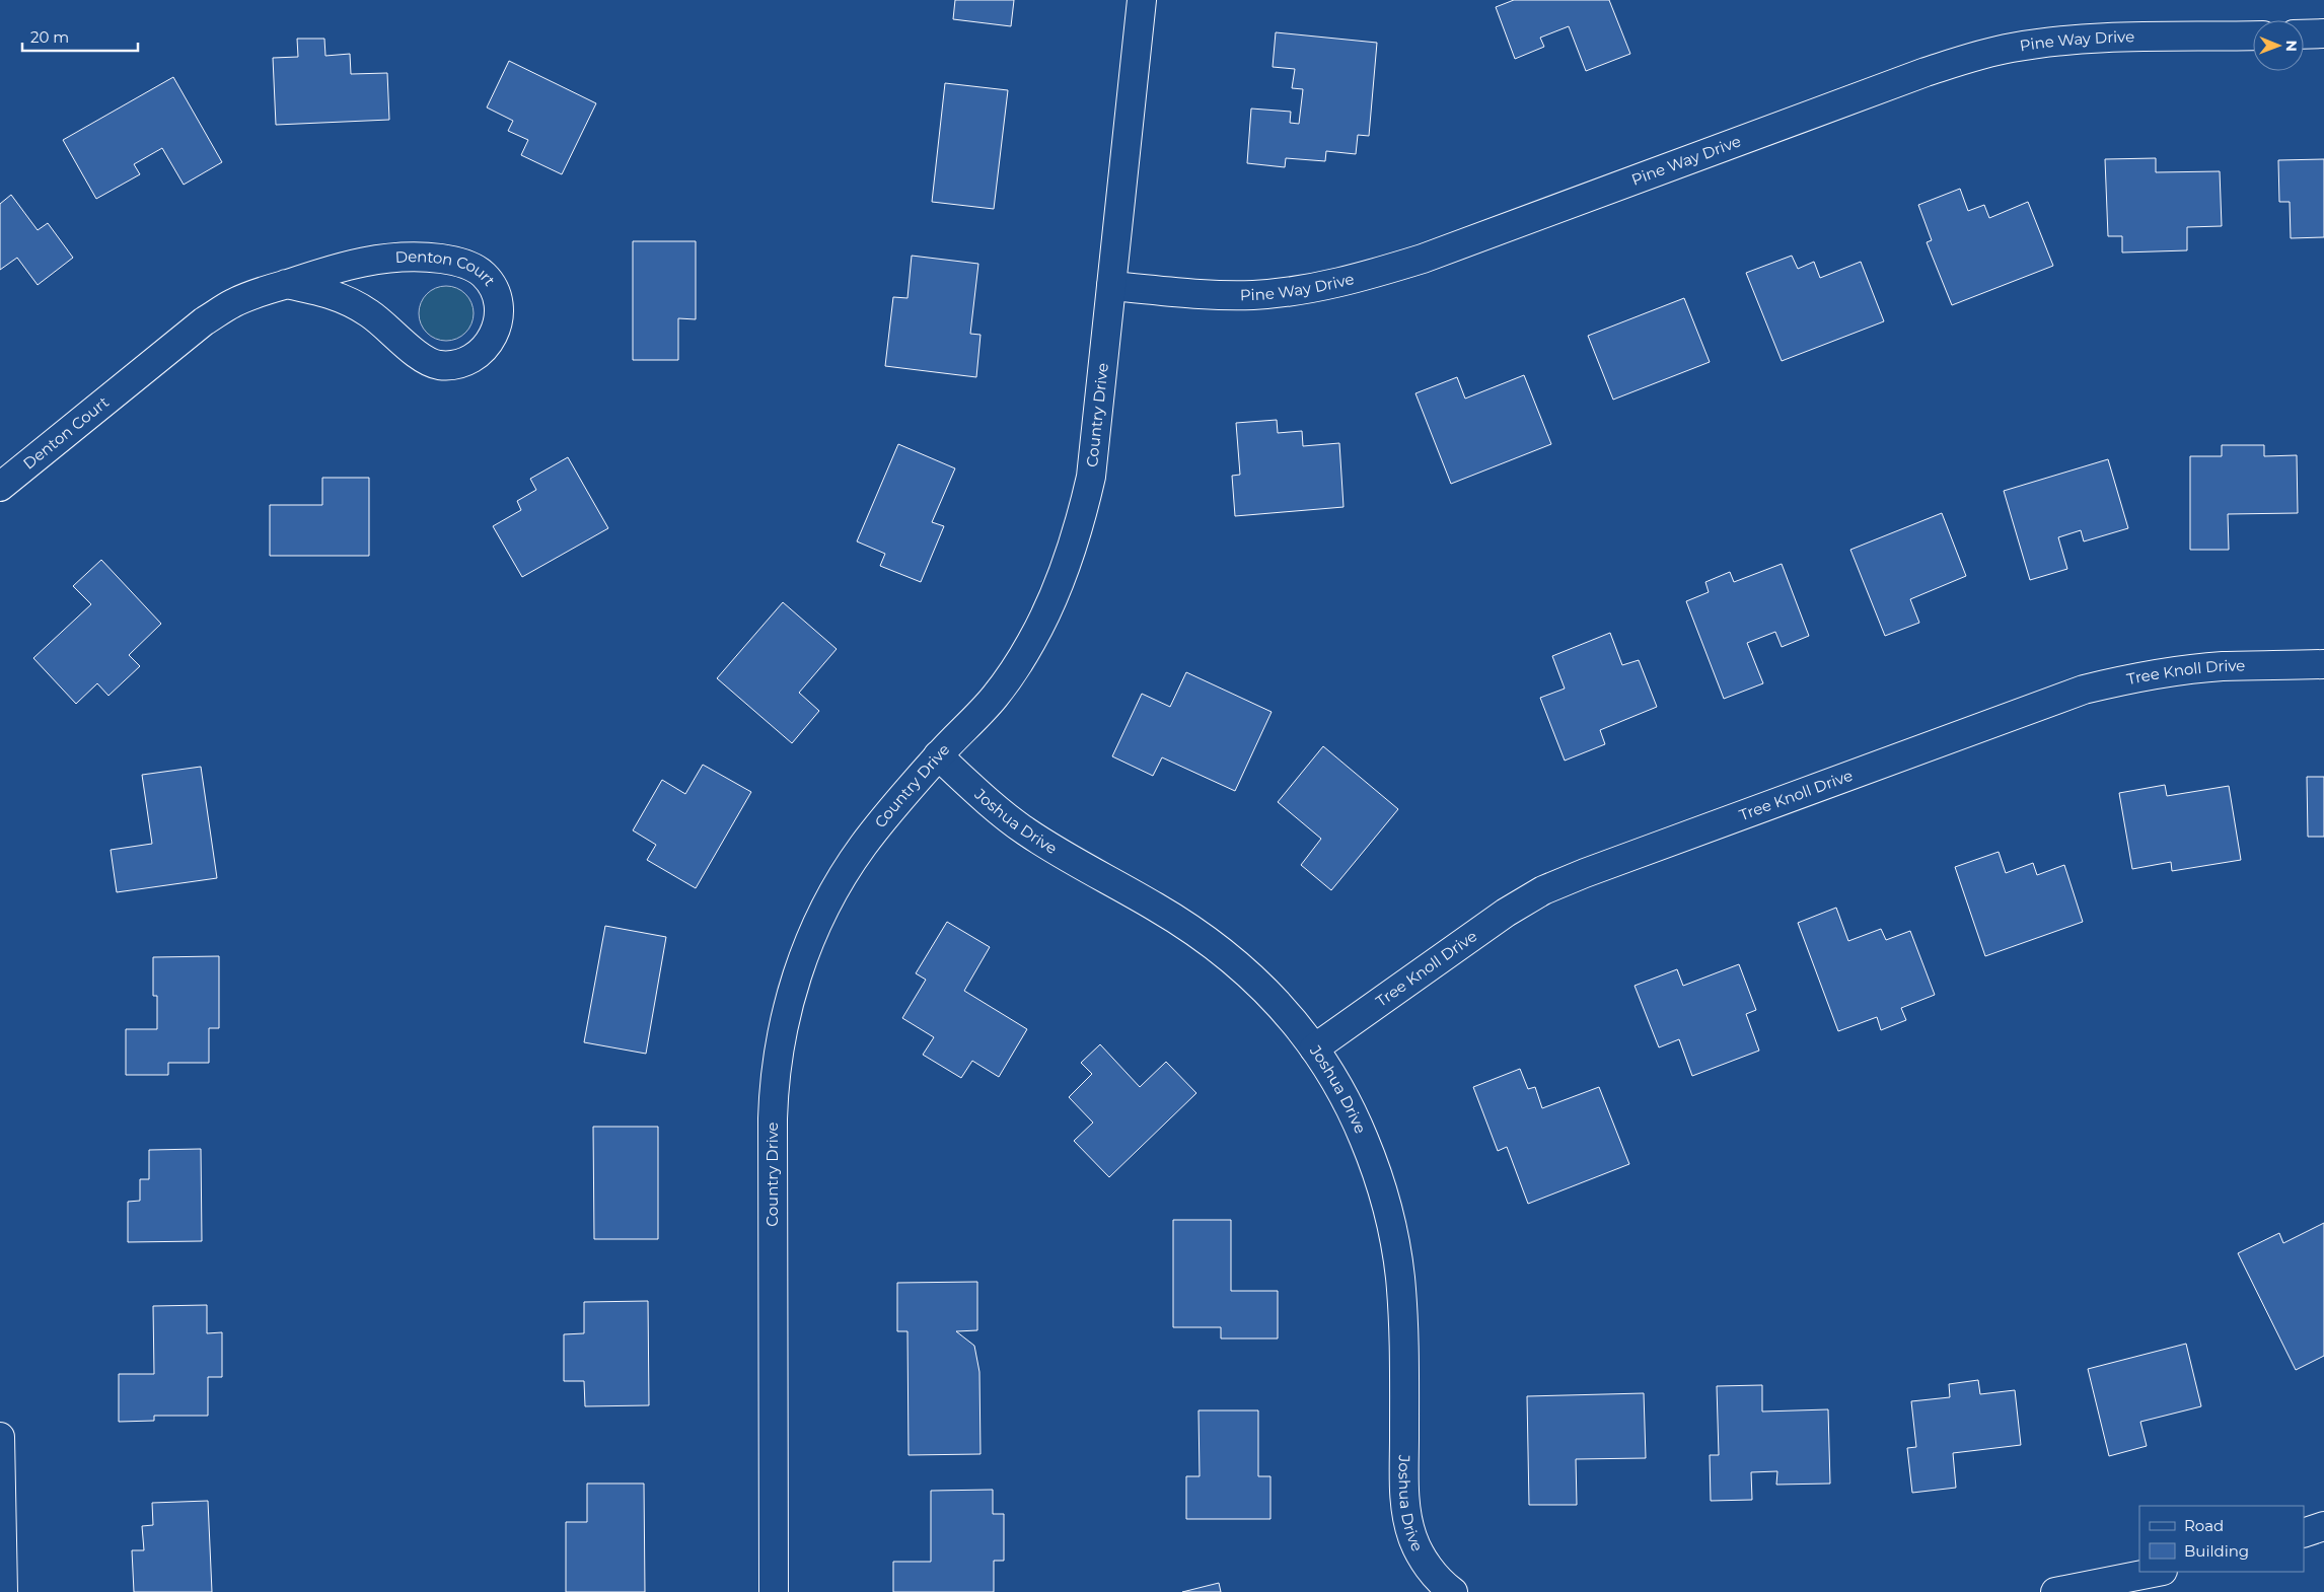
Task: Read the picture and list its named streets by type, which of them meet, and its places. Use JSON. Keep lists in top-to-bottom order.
{
  "streets": {
    "street": [
      "Pine Way Drive",
      "Denton Court",
      "Country Drive",
      "Tree Knoll Drive",
      "Joshua Drive"
    ]
  },
  "crossings": [
    ["Pine Way Drive", "Country Drive"],
    ["Country Drive", "Joshua Drive"],
    ["Tree Knoll Drive", "Joshua Drive"]
  ],
  "legend": ["Road", "Building"],
  "scale_bar": "20 m",
  "north": "right"
}
